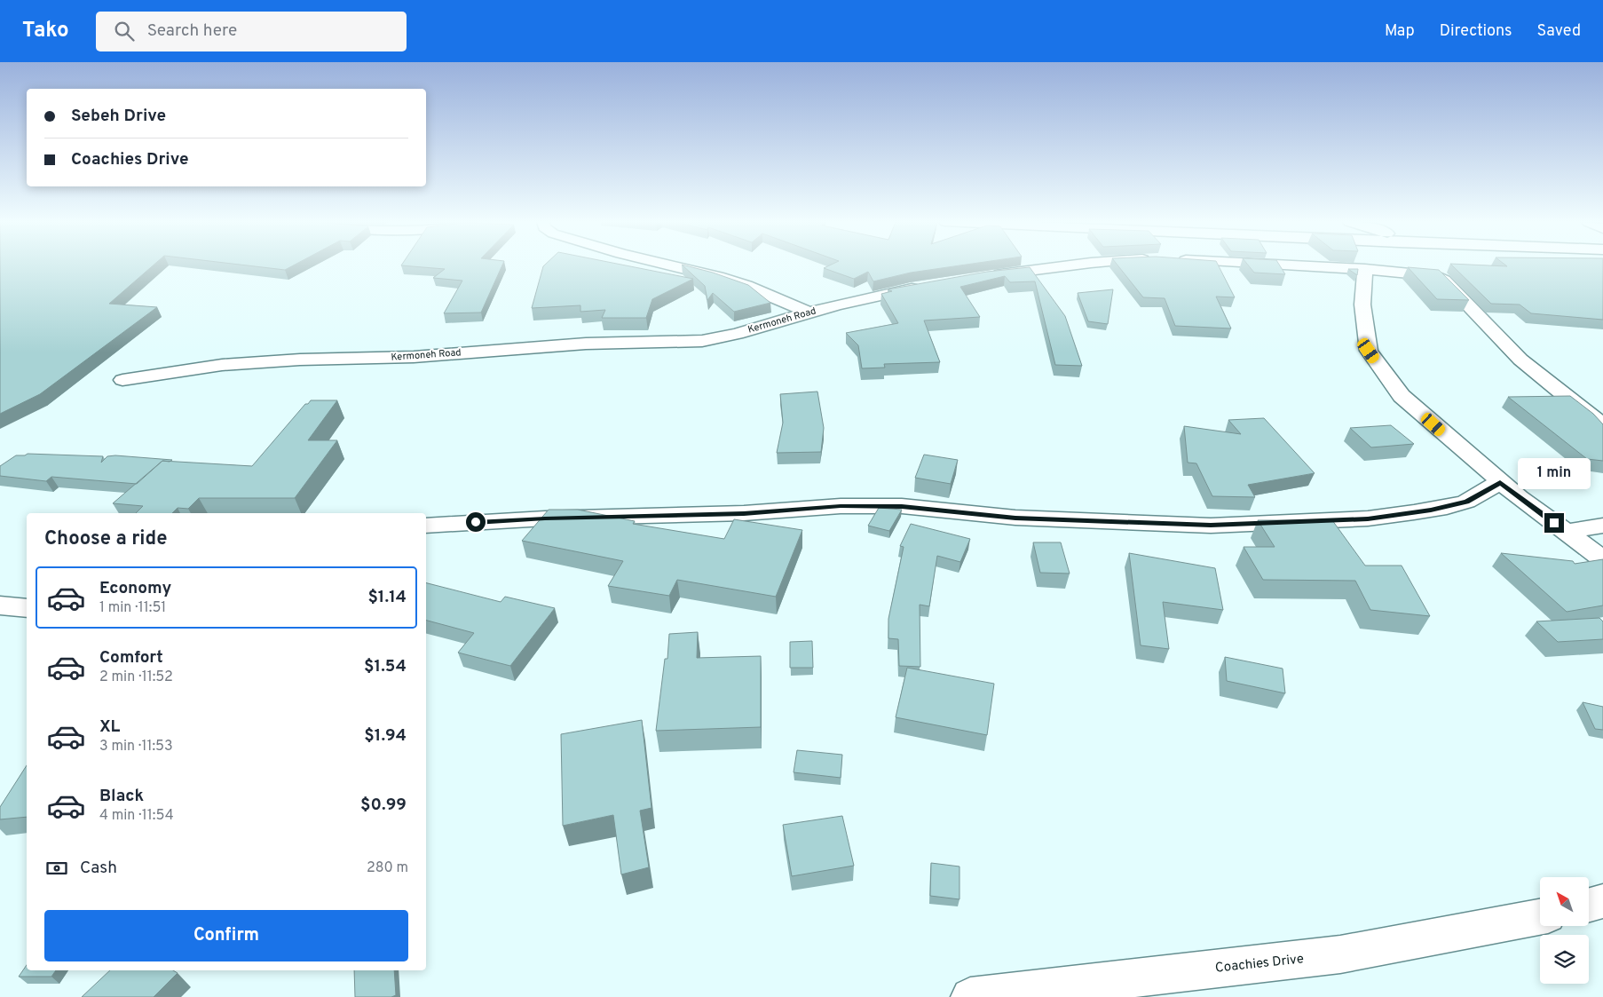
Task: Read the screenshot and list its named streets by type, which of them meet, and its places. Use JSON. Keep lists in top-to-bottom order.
{
  "streets": {
    "street": ["Kermoneh Road", "Coachies Drive"]
  },
  "north": "top left",
  "page": {
    "header": "Tako",
    "search": "Search here",
    "nav": ["Map", "Directions", "Saved"],
    "banner": ["Sebeh Drive", "Coachies Drive"],
    "bubble": "1 min",
    "heading": "Choose a ride",
    "list": [
      {
        "name": "Economy",
        "note": "1 min · 11:51",
        "value": "$1.14"
      },
      {
        "name": "Comfort",
        "note": "2 min · 11:52",
        "value": "$1.54"
      },
      {
        "name": "XL",
        "note": "3 min · 11:53",
        "value": "$1.94"
      },
      {
        "name": "Black",
        "note": "4 min · 11:54",
        "value": "$0.99"
      }
    ],
    "pay": ["Cash", "280 m"],
    "buttons": "Confirm"
  }
}
